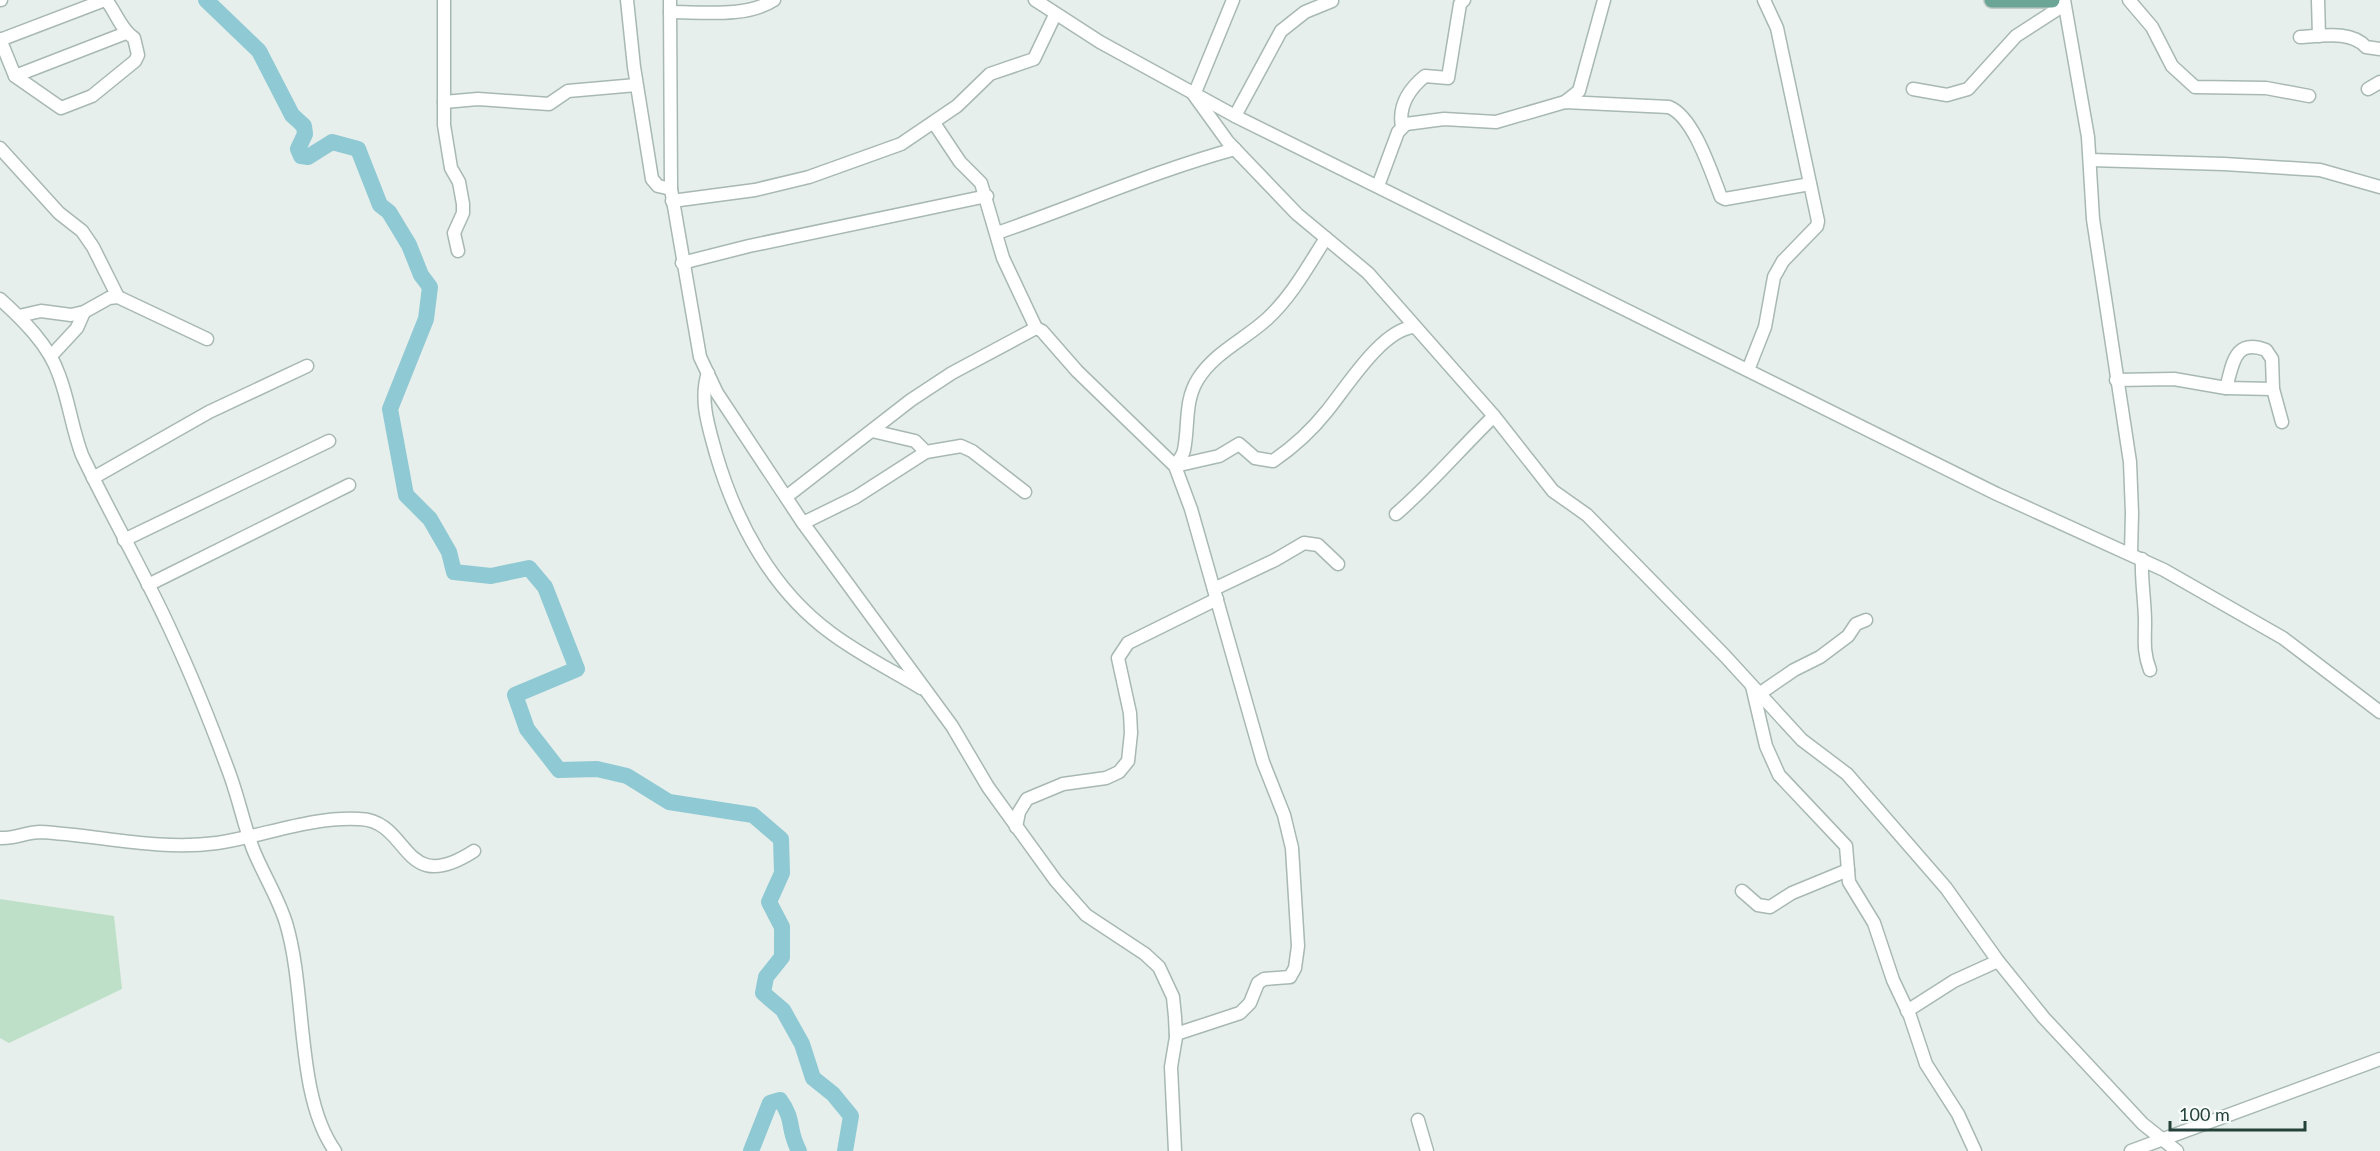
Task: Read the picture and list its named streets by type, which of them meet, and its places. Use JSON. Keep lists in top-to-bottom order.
{
  "scale_bar": "100 m"
}
